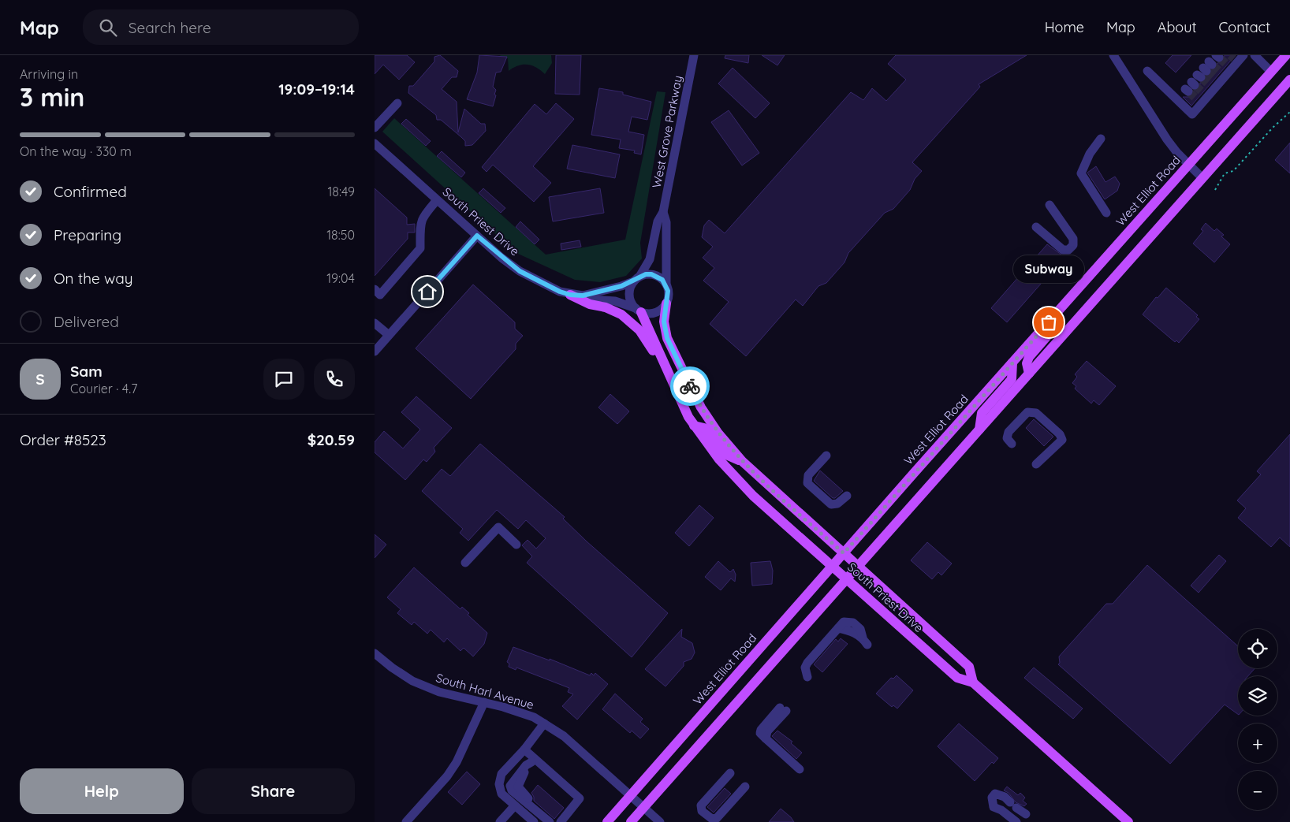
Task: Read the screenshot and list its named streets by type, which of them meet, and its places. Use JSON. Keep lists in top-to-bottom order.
{
  "streets": {
    "main road": ["West Elliot Road", "South Priest Drive"],
    "street": ["West Grove Parkway", "South Harl Avenue"]
  },
  "crossings": [
    ["West Grove Parkway", "South Priest Drive"],
    ["West Elliot Road", "South Priest Drive"],
    ["West Elliot Road", "South Harl Avenue"]
  ],
  "places": ["Subway"],
  "page": {
    "header": "Map",
    "search": "Search here",
    "nav": [
      "Home",
      "Map",
      "About",
      "Contact"
    ],
    "heading": ["3 min", "Arriving in", "19:09–19:14"],
    "panel": [
      "Sam",
      "Courier · 4.7",
      "Order #8523",
      "$20.59"
    ],
    "bar": "On the way · 330 m",
    "list": [
      ["Confirmed", "18:49"],
      ["Preparing", "18:50"],
      ["On the way", "19:04"],
      "Delivered"
    ],
    "bubble": "Subway",
    "round": "S",
    "map_buttons": ["+", "−"],
    "buttons": ["Help", "Share"]
  }
}
